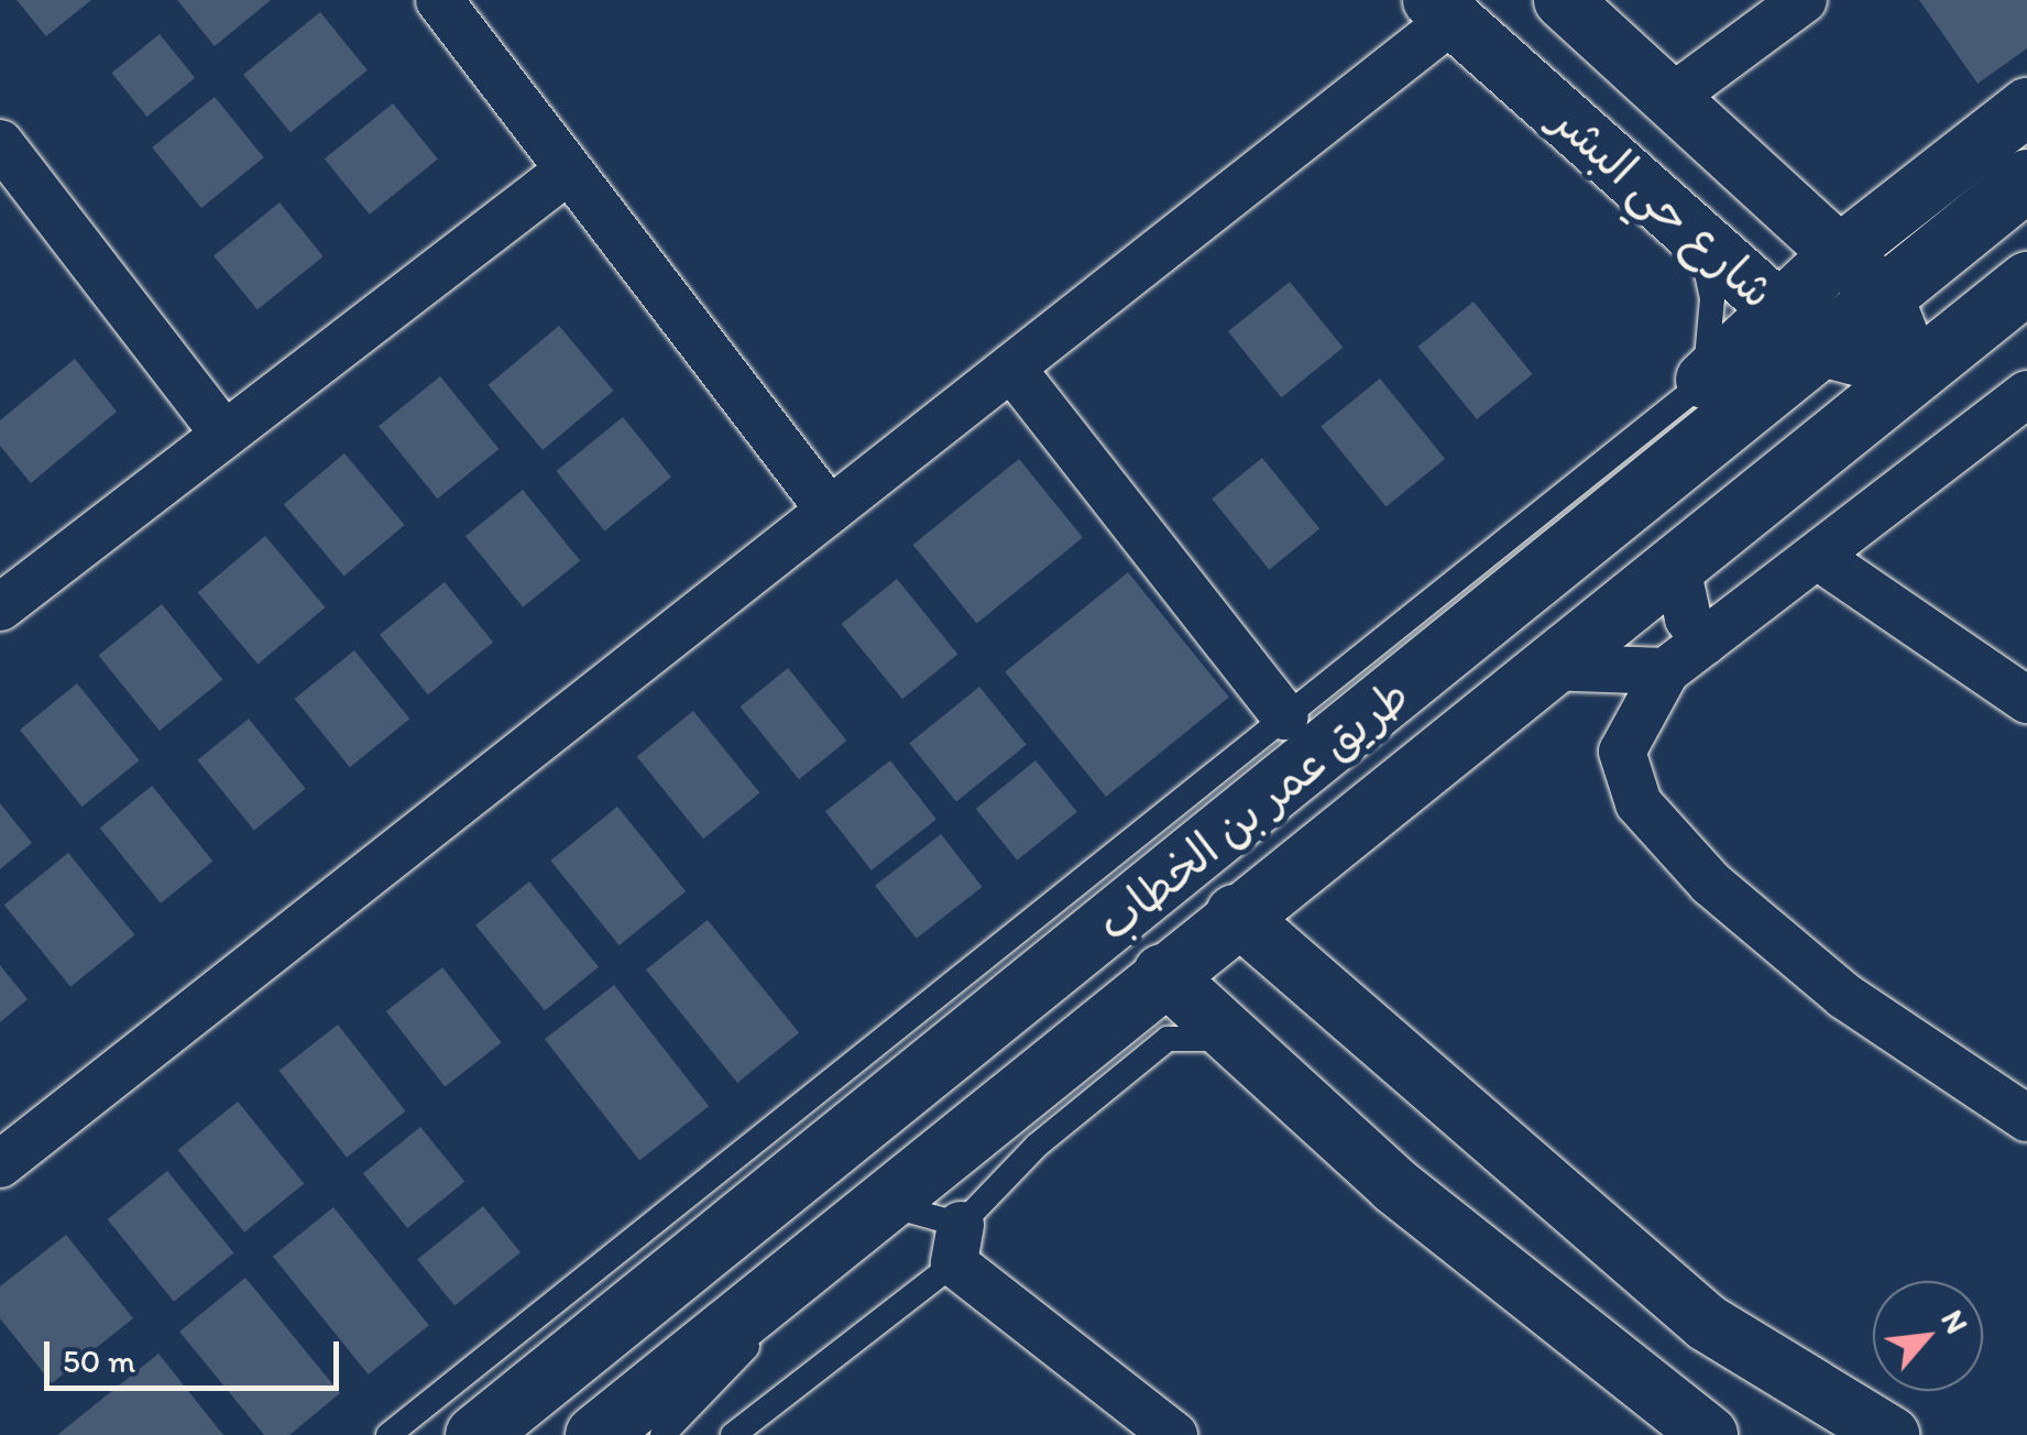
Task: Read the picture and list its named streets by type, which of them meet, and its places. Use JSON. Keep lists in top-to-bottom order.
{
  "streets": {
    "main road": ["طريق عمر بن الخطاب"],
    "street": ["شارع حي البشر"]
  },
  "crossings": [
    ["شارع حي البشر", "طريق عمر بن الخطاب"]
  ],
  "scale_bar": "50 m",
  "north": "top right"
}
